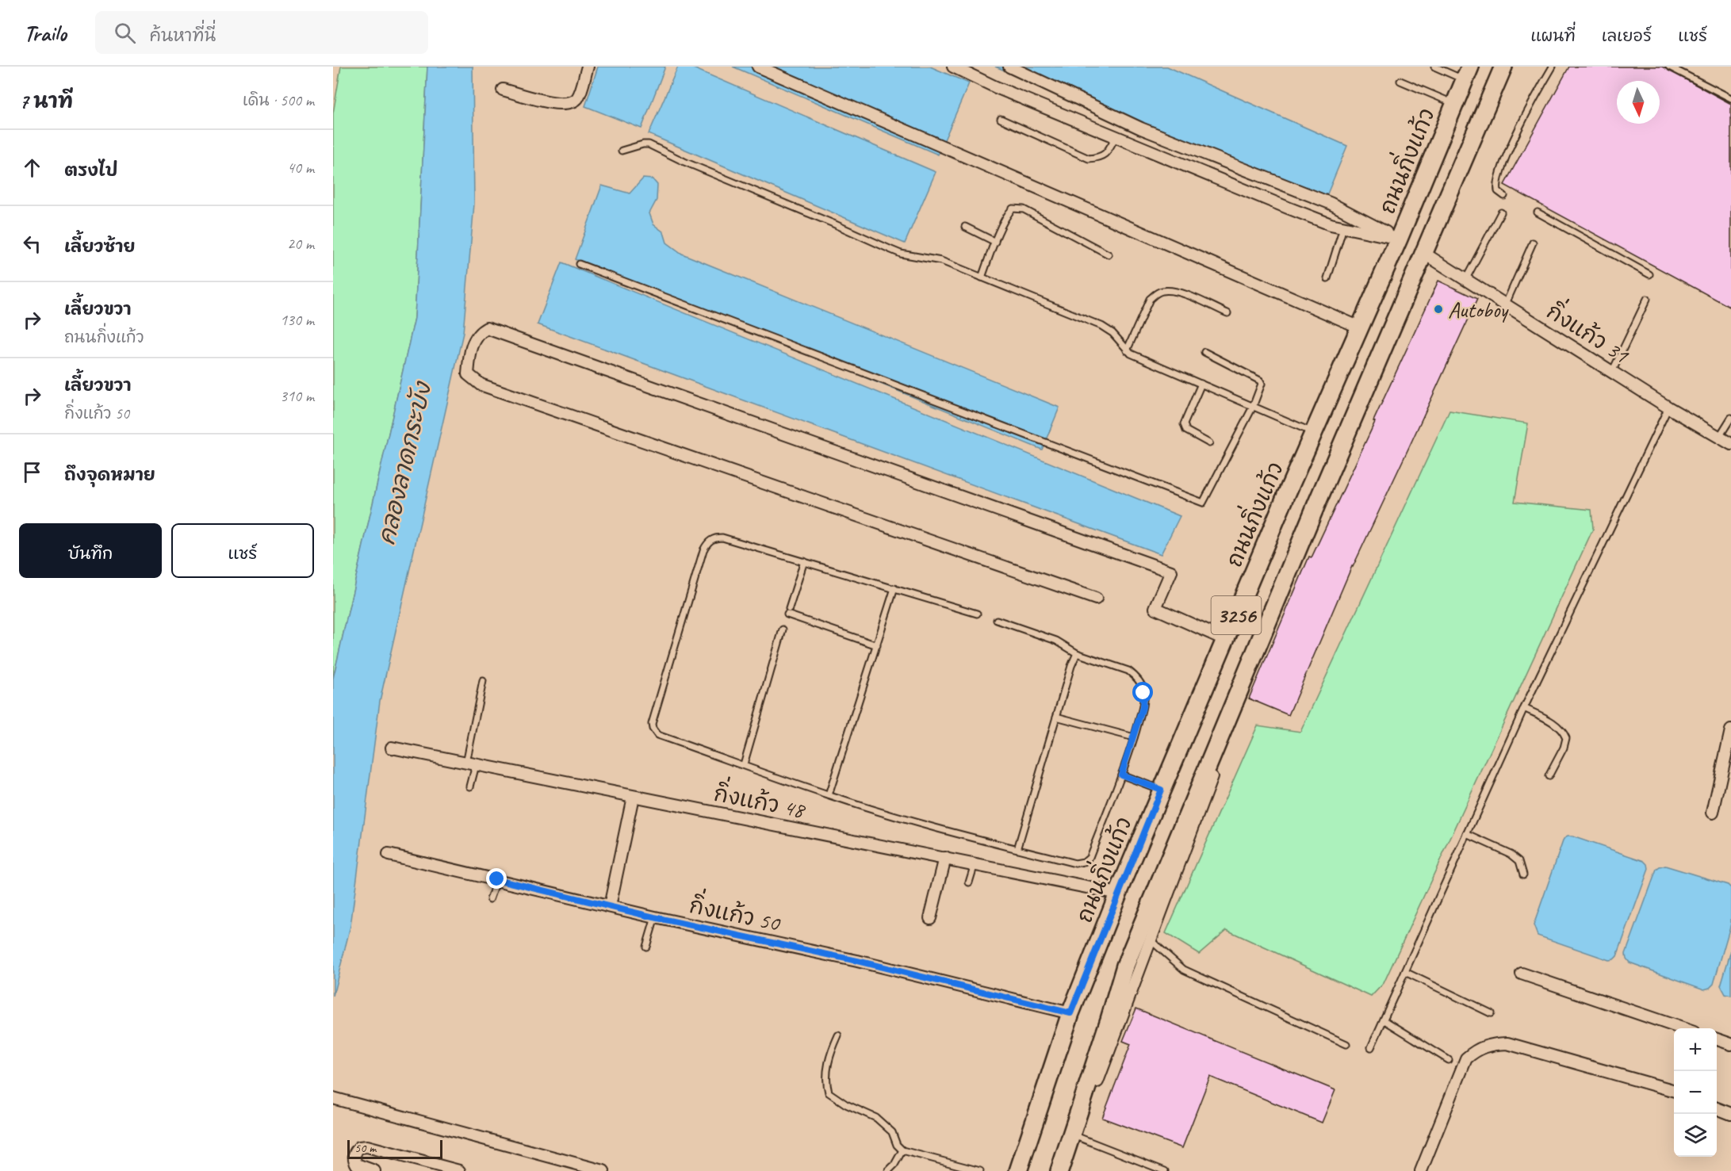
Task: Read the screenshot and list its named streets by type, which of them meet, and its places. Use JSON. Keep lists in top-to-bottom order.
{
  "streets": {
    "main road": ["ถนนกิ่งแก้ว", "3256"],
    "street": ["กิ่งแก้ว 31", "กิ่งแก้ว 48", "กิ่งแก้ว 50"]
  },
  "crossings": [
    ["ถนนกิ่งแก้ว", "กิ่งแก้ว 48"],
    ["ถนนกิ่งแก้ว", "กิ่งแก้ว 50"],
    ["กิ่งแก้ว 31", "3256"]
  ],
  "water": ["คลองลาดกระบัง"],
  "places": ["Autoboy"],
  "scale_bar": "50 m",
  "north": "bottom",
  "page": {
    "header": "Trailo",
    "search": "ค้นหาที่นี่",
    "nav": ["แผนที่", "เลเยอร์", "แชร์"],
    "heading": ["7 นาที", "เดิน · 500 m"],
    "list": [
      ["ตรงไป", "40 m"],
      ["เลี้ยวซ้าย", "20 m"],
      ["เลี้ยวขวา", "ถนนกิ่งแก้ว", "130 m"],
      ["เลี้ยวขวา", "กิ่งแก้ว 50", "310 m"],
      "ถึงจุดหมาย"
    ],
    "buttons": ["บันทึก", "แชร์"],
    "map_buttons": ["+", "−"],
    "scale": "50 m"
  }
}
